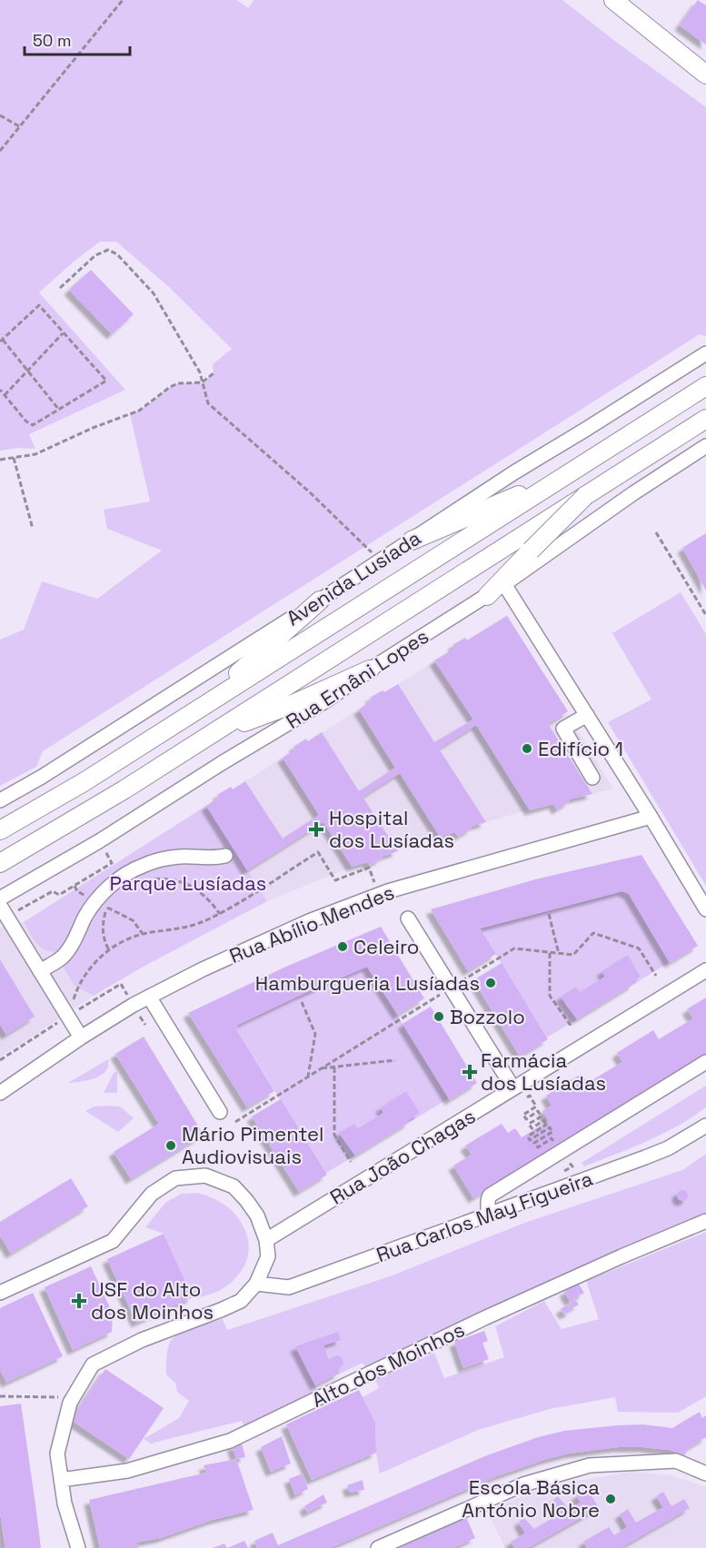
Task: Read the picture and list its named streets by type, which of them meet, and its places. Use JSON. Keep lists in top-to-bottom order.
{
  "streets": {
    "main road": ["Avenida Lusíada"],
    "street": [
      "Rua Ernâni Lopes",
      "Rua Abílio Mendes",
      "Rua João Chagas",
      "Rua Carlos May Figueira",
      "Alto dos Moinhos"
    ]
  },
  "parks": ["Parque Lusíadas"],
  "places": {
    "other": [
      "Edifício 1",
      "Celeiro",
      "Hamburgueria Lusíadas",
      "Bozzolo",
      "Mário Pimentel Audiovisuais",
      "Escola Básica António Nobre"
    ],
    "health": ["Hospital dos Lusíadas", "Farmácia dos Lusíadas", "USF do Alto dos Moinhos"]
  },
  "scale_bar": "50 m"
}
